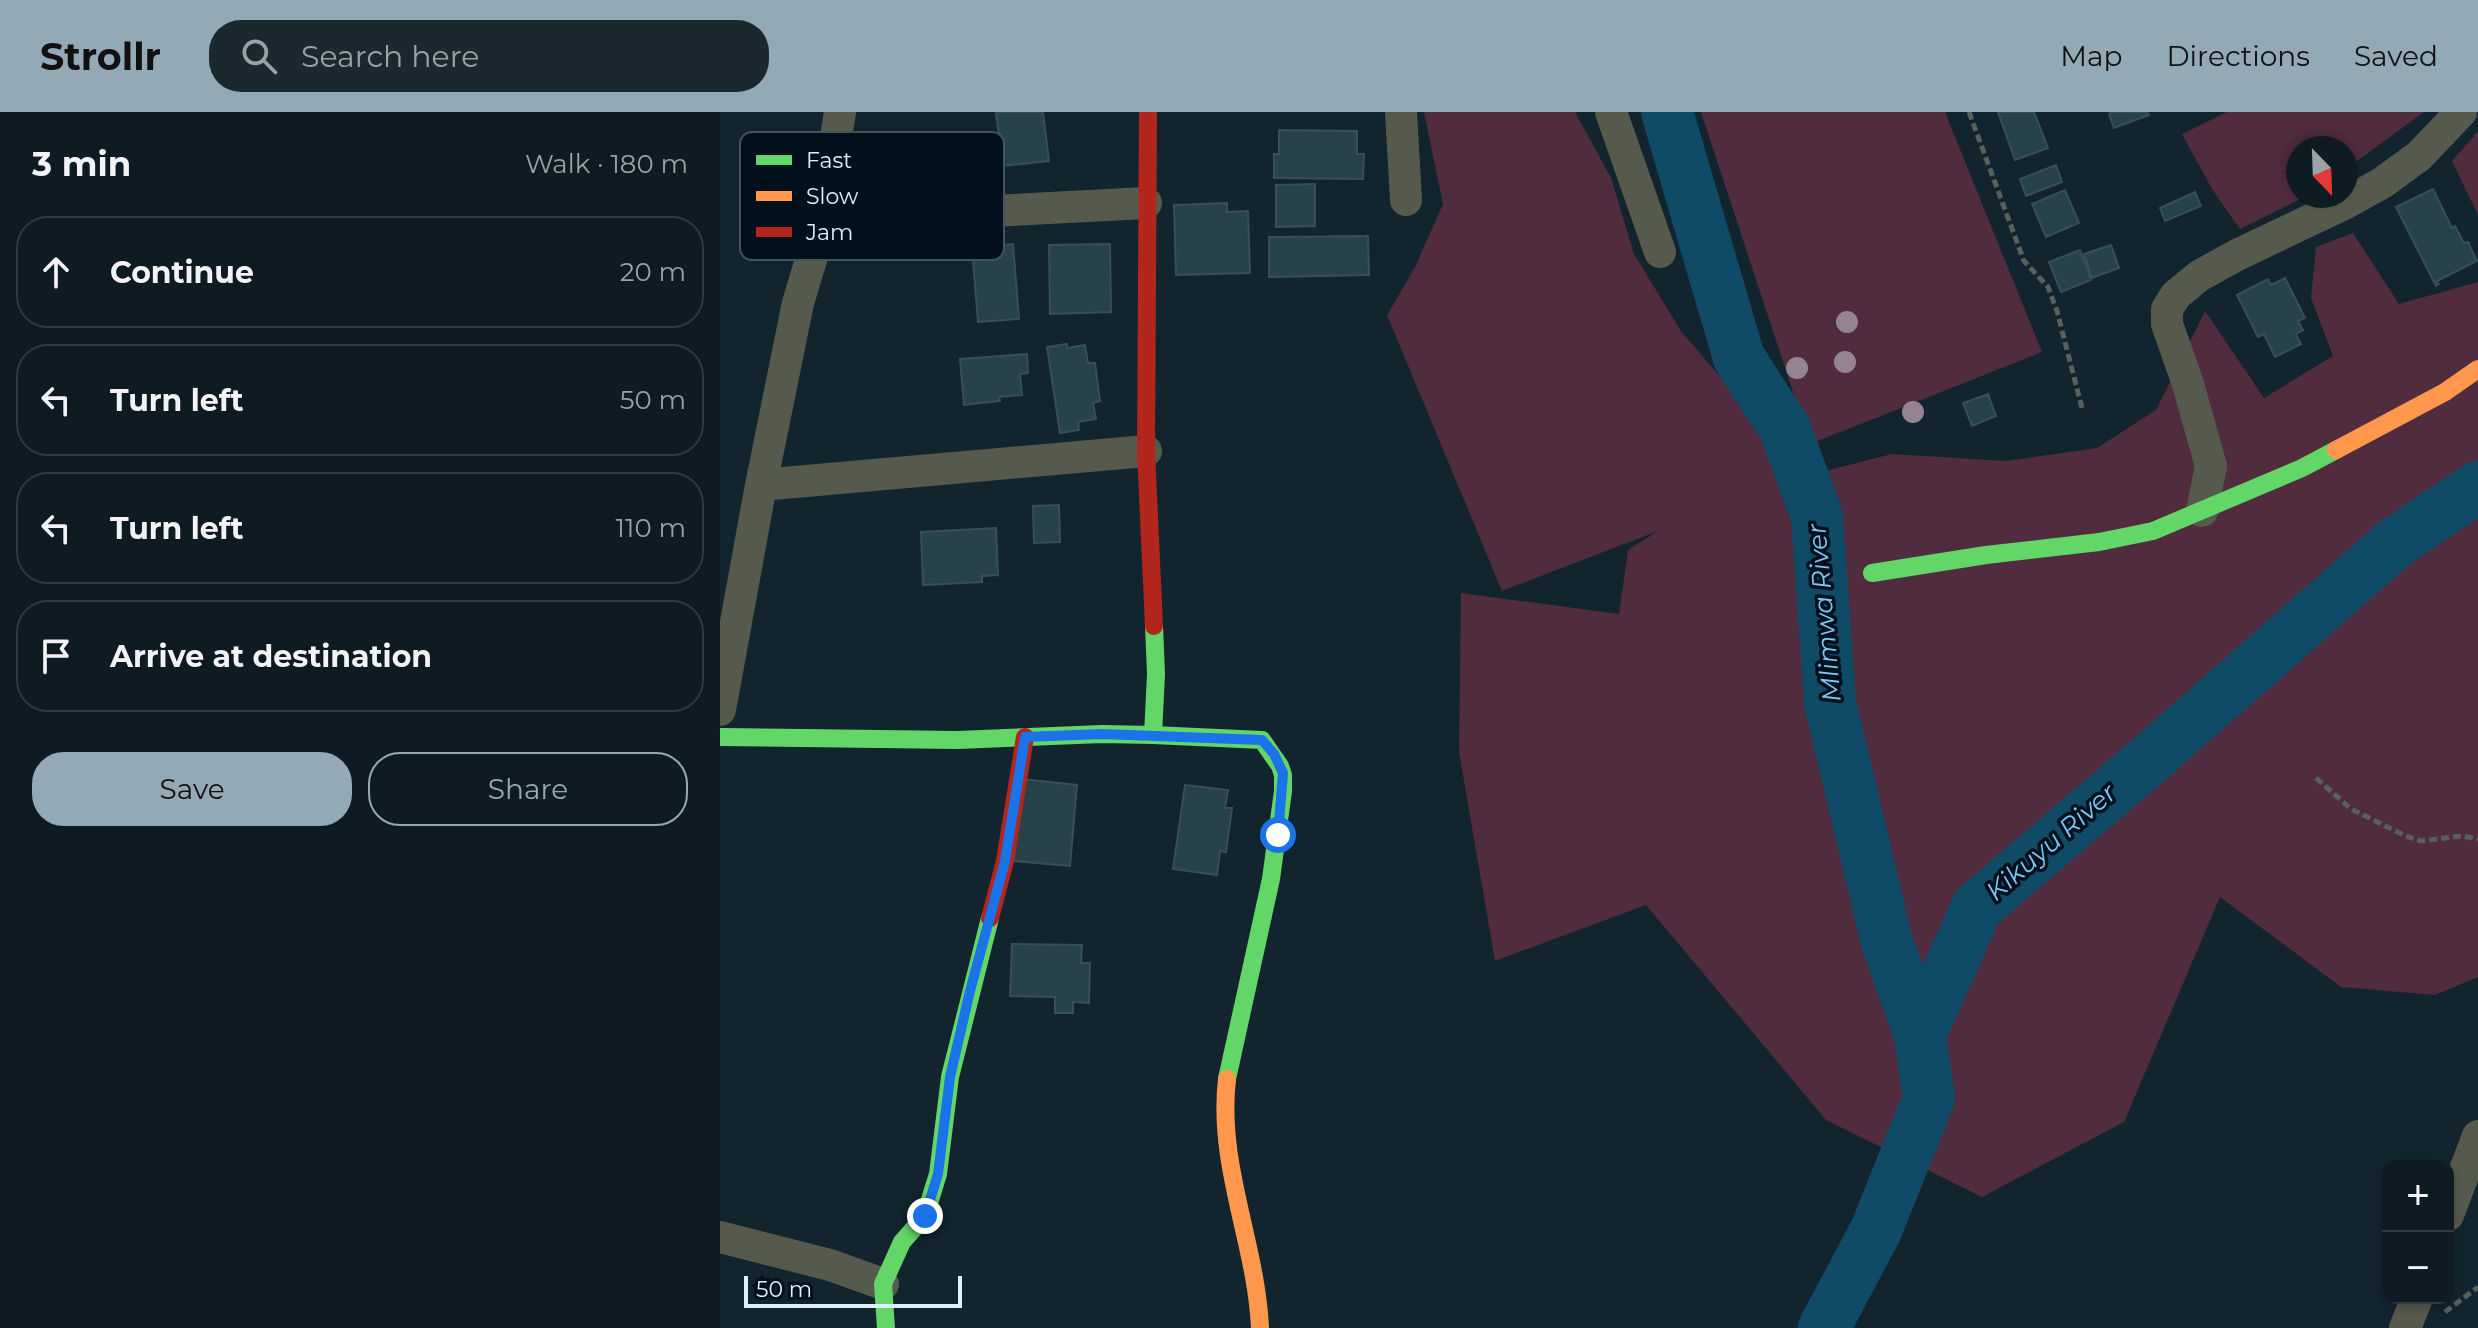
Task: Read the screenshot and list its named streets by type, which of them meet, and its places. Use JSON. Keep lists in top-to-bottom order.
{
  "water": ["Mlimwa River", "Kikuyu River"],
  "legend": ["Fast", "Slow", "Jam"],
  "scale_bar": "50 m",
  "north": "bottom right",
  "page": {
    "header": "Strollr",
    "search": "Search here",
    "nav": ["Map", "Directions", "Saved"],
    "heading": ["3 min", "Walk · 180 m"],
    "list": [
      ["Continue", "20 m"],
      ["Turn left", "50 m"],
      ["Turn left", "110 m"],
      "Arrive at destination"
    ],
    "buttons": ["Save", "Share"],
    "map_buttons": ["+", "−"],
    "scale": "50 m"
  }
}
